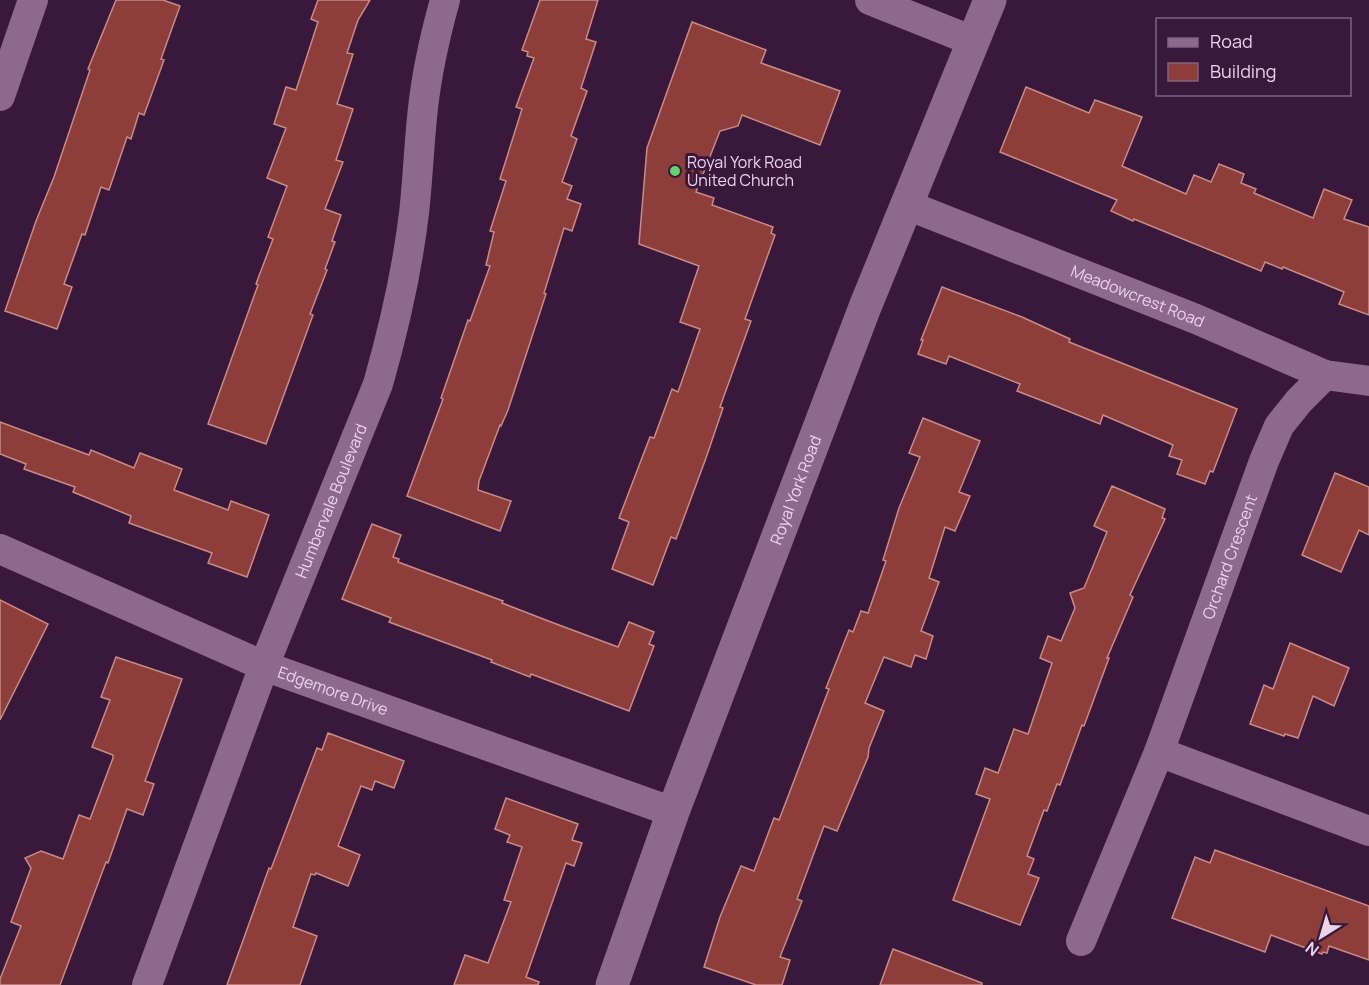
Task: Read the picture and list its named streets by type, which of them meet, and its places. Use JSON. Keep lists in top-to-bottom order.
{
  "streets": {
    "main road": ["Royal York Road"],
    "street": [
      "Meadowcrest Road",
      "Humbervale Boulevard",
      "Orchard Crescent",
      "Edgemore Drive"
    ]
  },
  "crossings": [
    ["Meadowcrest Road", "Royal York Road"],
    ["Meadowcrest Road", "Orchard Crescent"],
    ["Royal York Road", "Edgemore Drive"],
    ["Humbervale Boulevard", "Edgemore Drive"]
  ],
  "places": ["Royal York Road United Church"],
  "legend": ["Road", "Building"],
  "north": "bottom left"
}
